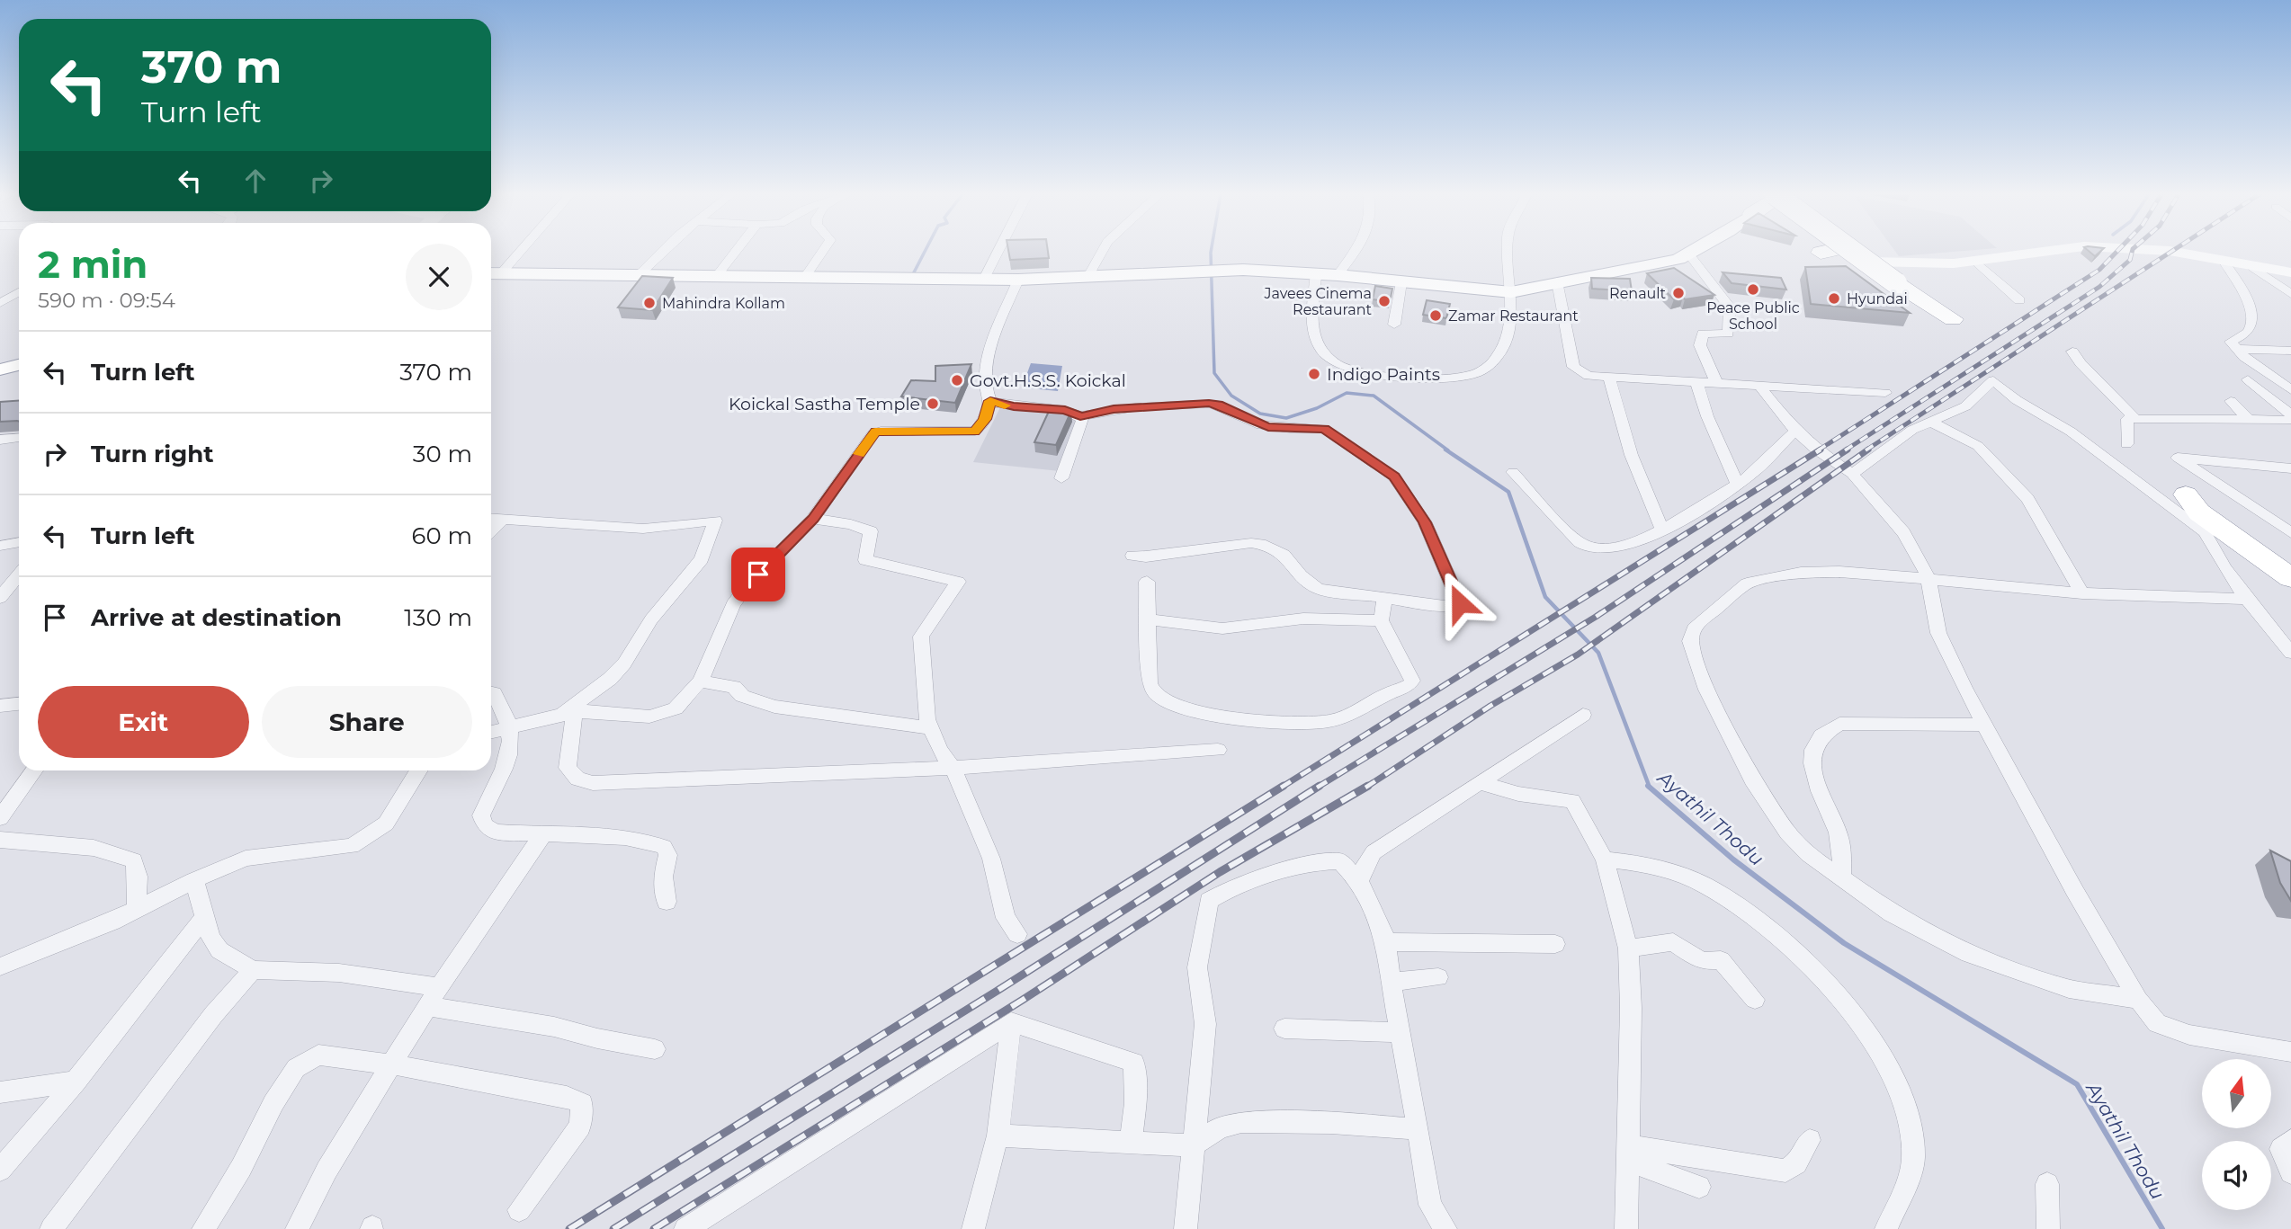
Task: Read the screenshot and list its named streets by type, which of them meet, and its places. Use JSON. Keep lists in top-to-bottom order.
{
  "water": ["Ayathil Thodu"],
  "places": [
    "Peace Public School",
    "Renault",
    "Hyundai",
    "Javees Cinema Restaurant",
    "Mahindra Kollam",
    "Zamar Restaurant",
    "Indigo Paints",
    "Govt.H.S.S. Koickal",
    "Koickal Sastha Temple"
  ],
  "north": "top",
  "page": {
    "turn": ["370 m", "Turn left"],
    "heading": ["2 min", "590 m · 09:54"],
    "list": [
      {
        "name": "Turn left",
        "value": "370 m"
      },
      {
        "name": "Turn right",
        "value": "30 m"
      },
      {
        "name": "Turn left",
        "value": "60 m"
      },
      {
        "name": "Arrive at destination",
        "value": "130 m"
      }
    ],
    "buttons": ["Exit", "Share"]
  }
}
